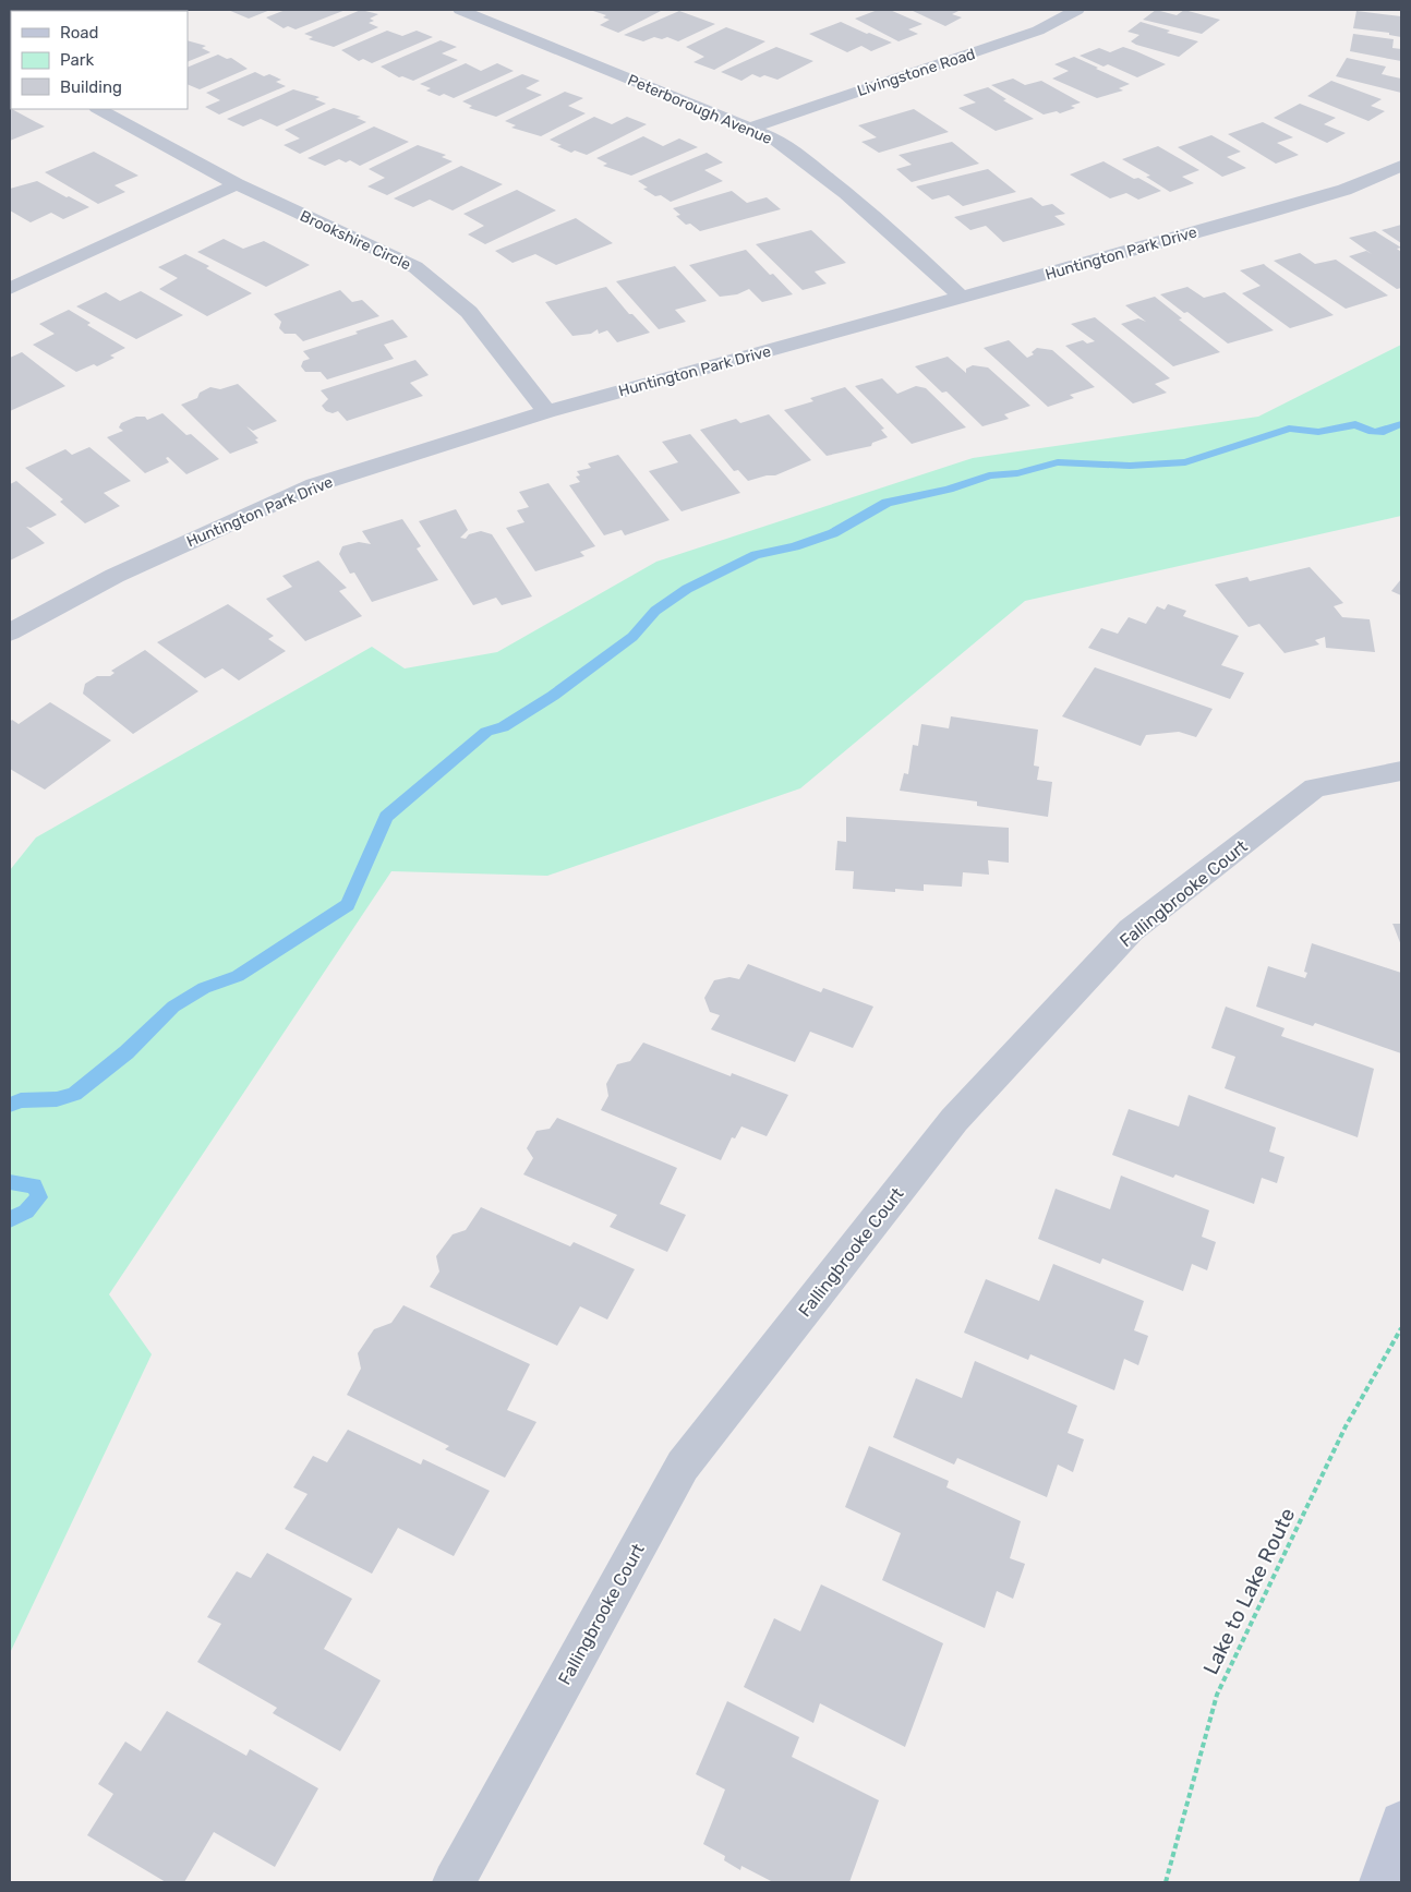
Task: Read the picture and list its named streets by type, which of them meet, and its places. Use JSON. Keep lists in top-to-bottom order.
{
  "streets": {
    "street": [
      "Livingstone Road",
      "Peterborough Avenue",
      "Brookshire Circle",
      "Huntington Park Drive",
      "Fallingbrooke Court"
    ],
    "path": ["Lake to Lake Route"]
  },
  "crossings": [
    ["Livingstone Road", "Peterborough Avenue"],
    ["Peterborough Avenue", "Huntington Park Drive"],
    ["Brookshire Circle", "Huntington Park Drive"]
  ],
  "legend": ["Road", "Park", "Building"]
}
